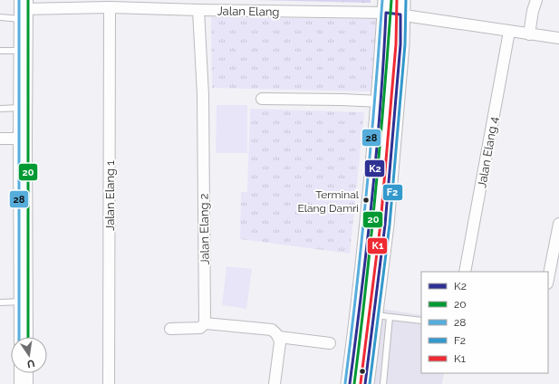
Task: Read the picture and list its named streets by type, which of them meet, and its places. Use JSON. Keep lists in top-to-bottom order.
{
  "streets": {
    "street": [
      "Jalan Elang",
      "Jalan Elang 4",
      "Jalan Elang 1",
      "Jalan Elang 2"
    ]
  },
  "crossings": [
    ["Jalan Elang", "Jalan Elang 4"],
    ["Jalan Elang", "Jalan Elang 1"],
    ["Jalan Elang", "Jalan Elang 2"]
  ],
  "places": ["Terminal Elang Damri"],
  "lines": [
    "transit line 20",
    "transit line 28",
    "transit line F2",
    "transit line K1",
    "transit line K2"
  ],
  "legend": [
    "K2",
    "20",
    "28",
    "F2",
    "K1"
  ],
  "north": "bottom"
}
